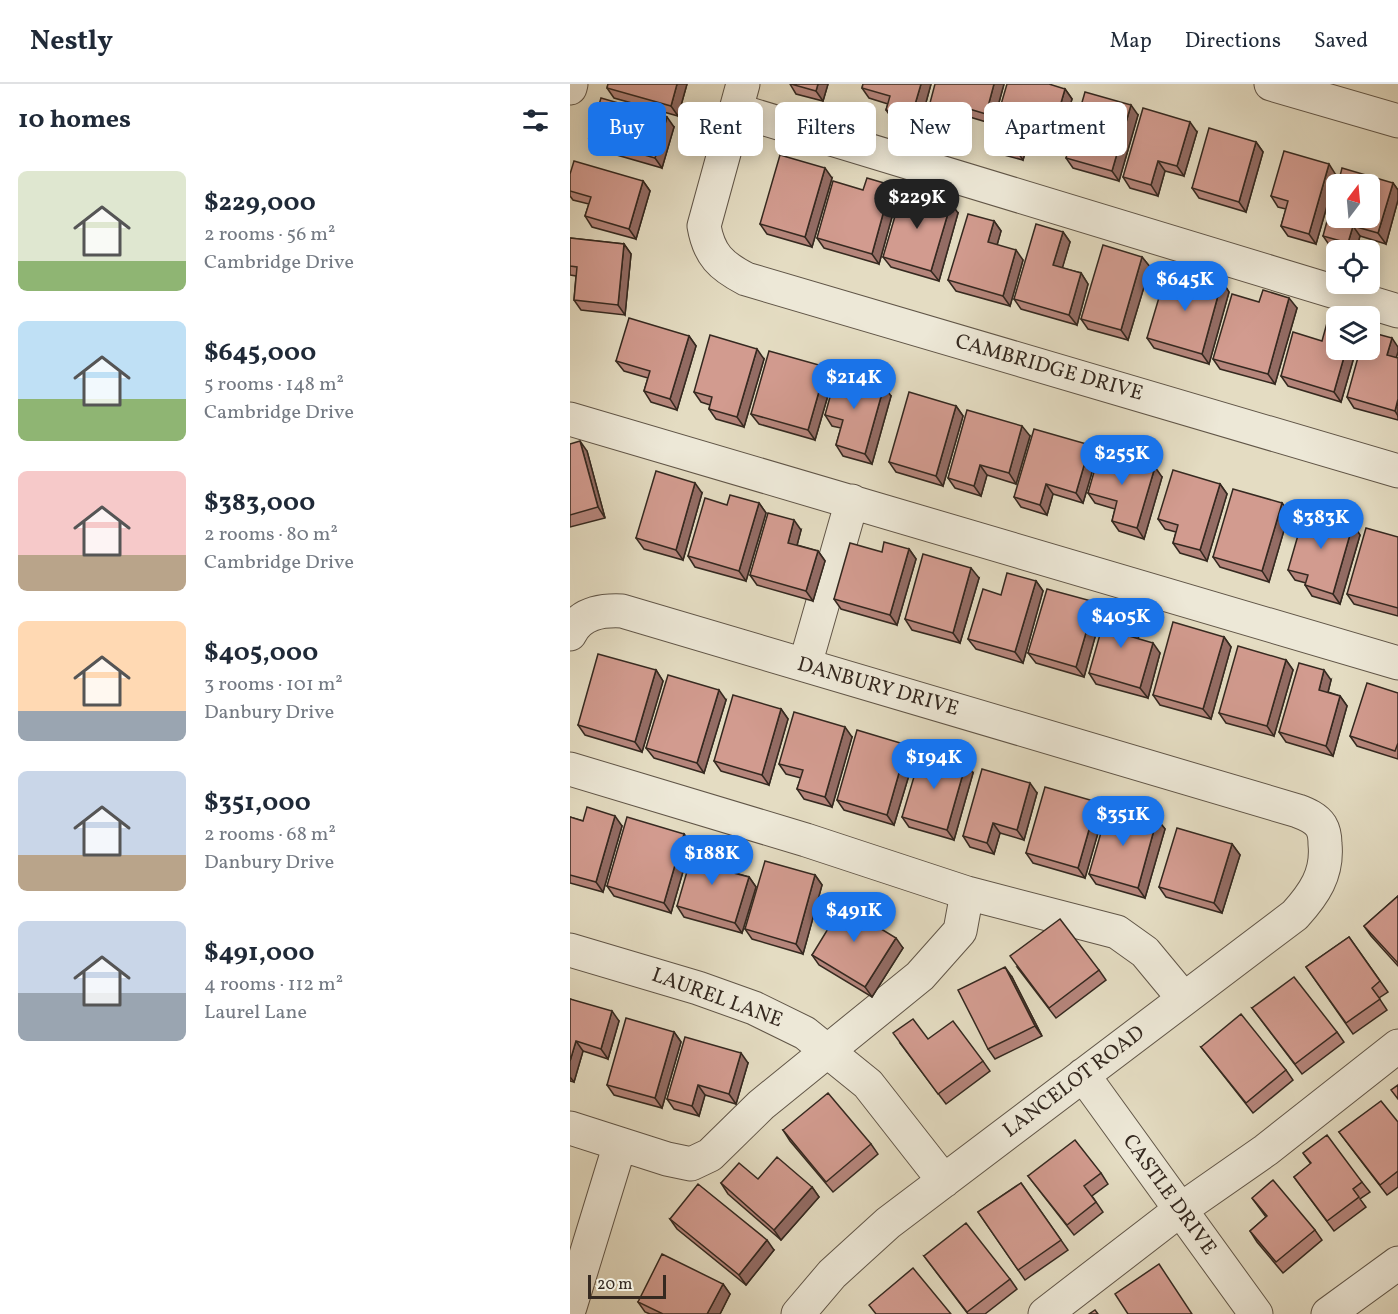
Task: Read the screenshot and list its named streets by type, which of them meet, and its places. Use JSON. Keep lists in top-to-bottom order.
{
  "streets": {
    "street": [
      "CAMBRIDGE DRIVE",
      "DANBURY DRIVE",
      "LAUREL LANE",
      "LANCELOT ROAD",
      "CASTLE DRIVE"
    ]
  },
  "crossings": [
    ["DANBURY DRIVE", "LANCELOT ROAD"],
    ["LAUREL LANE", "LANCELOT ROAD"],
    ["LANCELOT ROAD", "CASTLE DRIVE"]
  ],
  "scale_bar": "20 m",
  "north": "top",
  "page": {
    "header": "Nestly",
    "nav": ["Map", "Directions", "Saved"],
    "heading": "10 homes",
    "chip": [
      "Buy",
      "Rent",
      "Filters",
      "New",
      "Apartment"
    ],
    "list": [
      {
        "name": "$229,000",
        "note": "2 rooms · 56 m² · Cambridge Drive"
      },
      {
        "name": "$645,000",
        "note": "5 rooms · 148 m² · Cambridge Drive"
      },
      {
        "name": "$383,000",
        "note": "2 rooms · 80 m² · Cambridge Drive"
      },
      {
        "name": "$405,000",
        "note": "3 rooms · 101 m² · Danbury Drive"
      },
      {
        "name": "$351,000",
        "note": "2 rooms · 68 m² · Danbury Drive"
      },
      {
        "name": "$491,000",
        "note": "4 rooms · 112 m² · Laurel Lane"
      }
    ],
    "price": [
      "$229K",
      "$645K",
      "$214K",
      "$255K",
      "$383K",
      "$405K",
      "$194K",
      "$351K",
      "$188K",
      "$491K"
    ],
    "scale": "20 m"
  }
}
